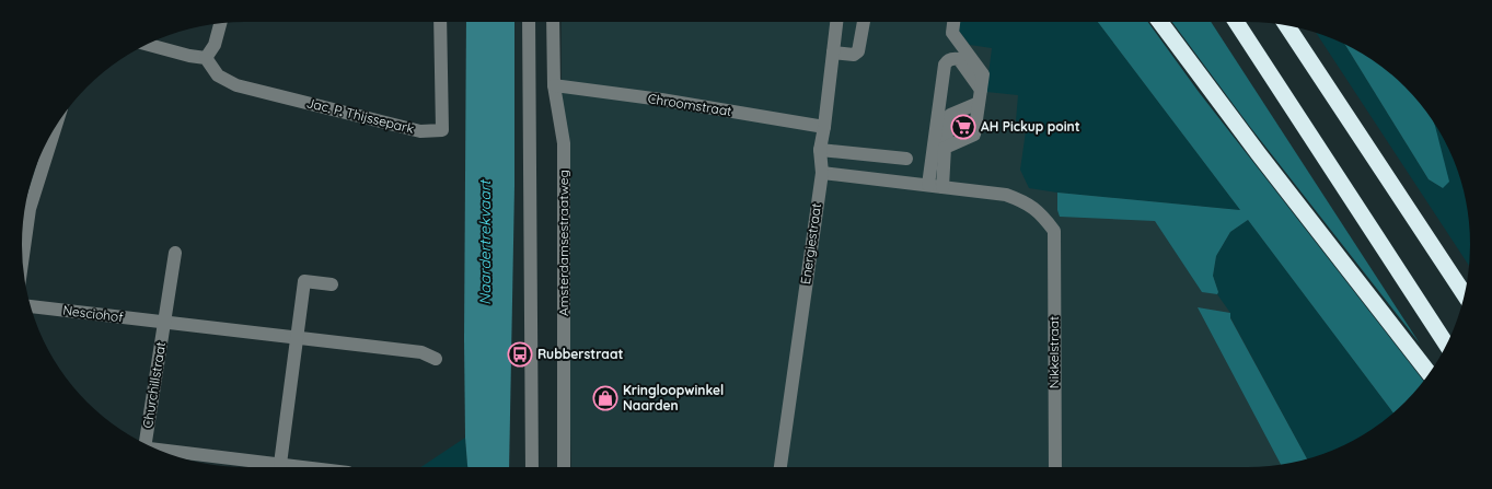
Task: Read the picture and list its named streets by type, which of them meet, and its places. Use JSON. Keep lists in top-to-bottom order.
{
  "streets": {
    "street": [
      "Chroomstraat",
      "Jac. P. Thijssepark",
      "Amsterdamsestraatweg",
      "Energiestraat",
      "Nesciohof",
      "Nikkelstraat",
      "Churchillstraat"
    ]
  },
  "crossings": [
    ["Chroomstraat", "Amsterdamsestraatweg"],
    ["Chroomstraat", "Energiestraat"],
    ["Nesciohof", "Churchillstraat"]
  ],
  "water": ["Naardertrekvaart"],
  "places": {
    "supermarket": ["AH Pickup point"],
    "bus stop": ["Rubberstraat"],
    "shop": ["Kringloopwinkel Naarden"]
  }
}
